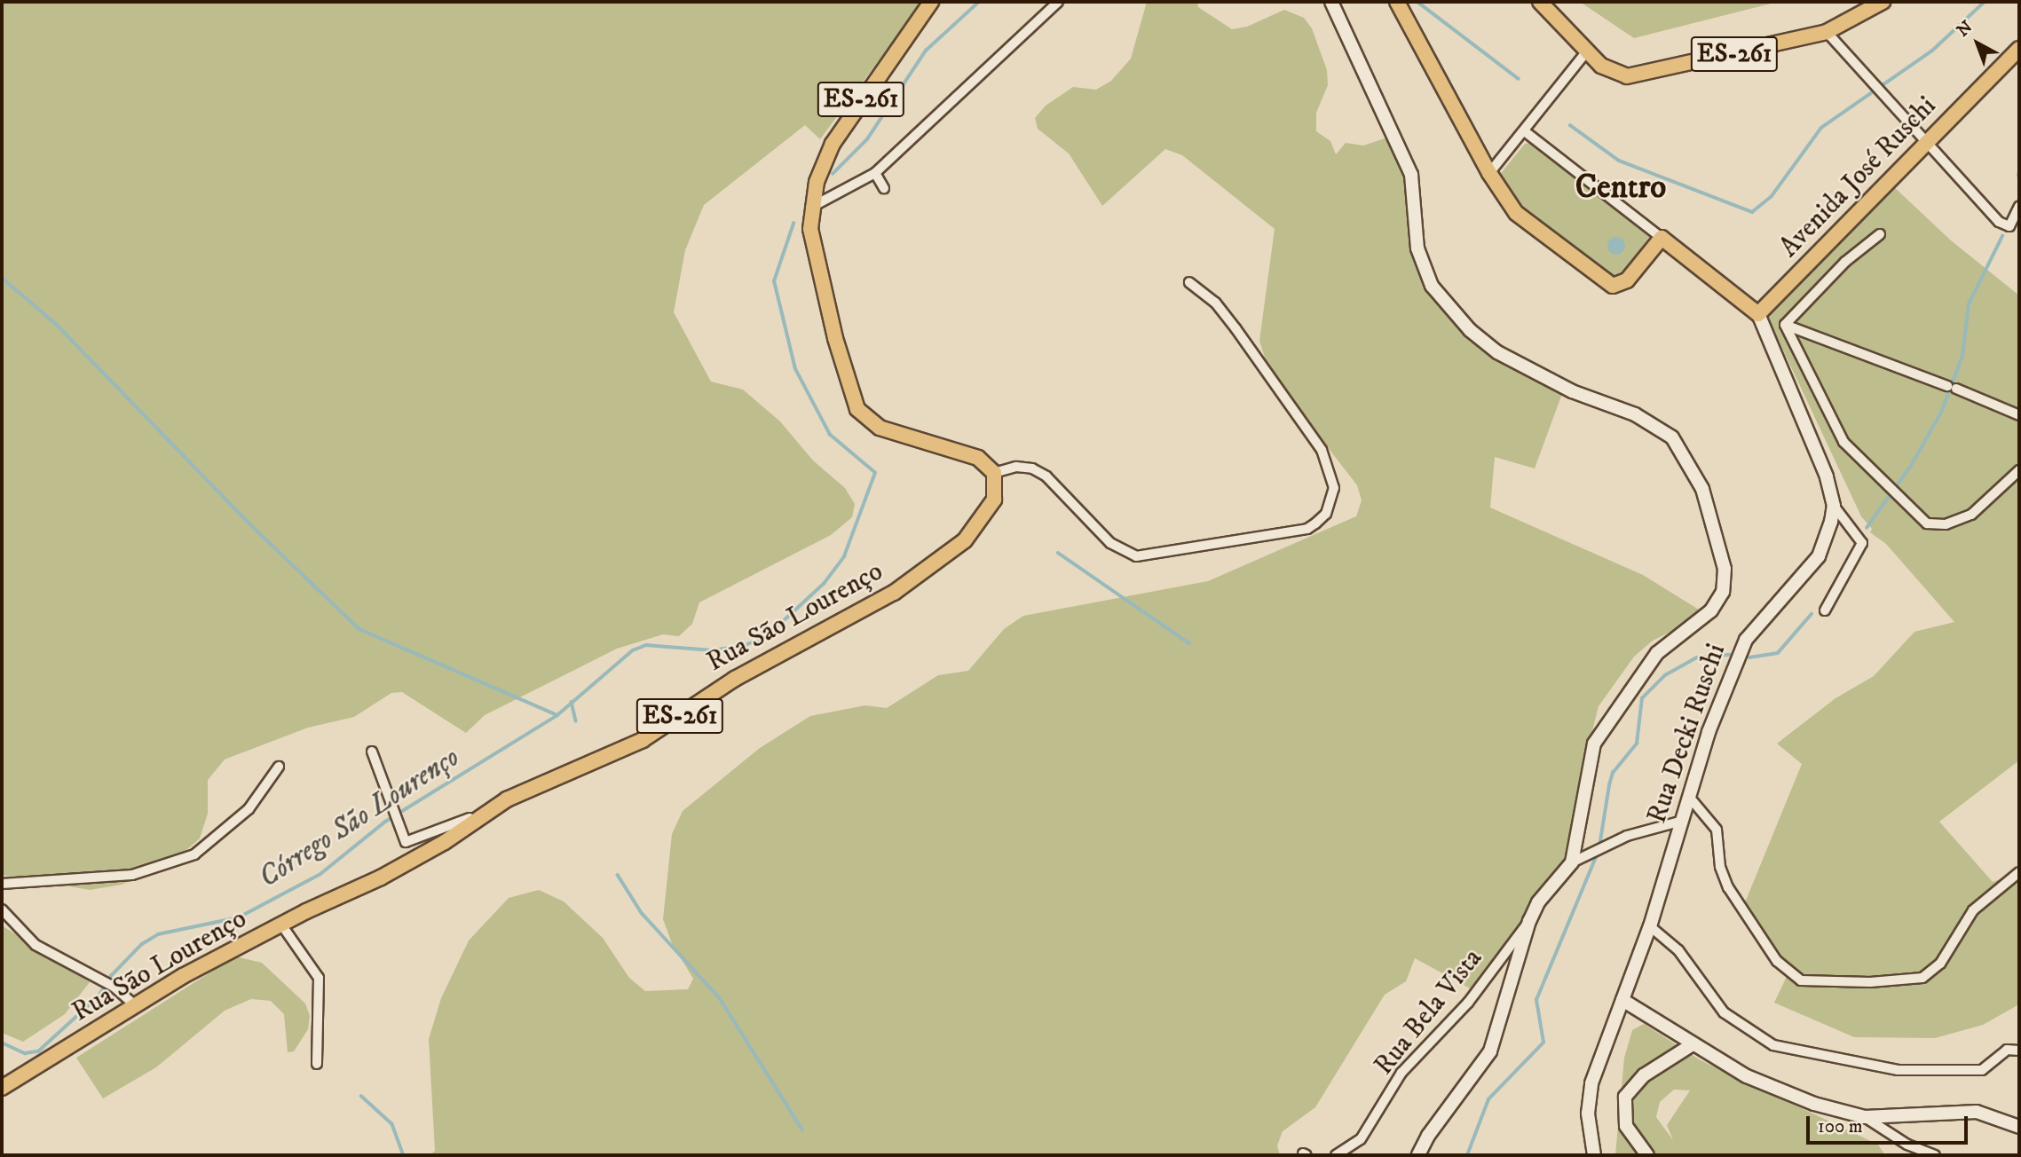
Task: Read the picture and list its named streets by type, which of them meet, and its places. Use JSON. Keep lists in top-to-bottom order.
{
  "streets": {
    "main road": ["ES-261", "Avenida José Ruschi", "Rua São Lourenço"],
    "street": ["Rua Decki Ruschi", "Rua Bela Vista"]
  },
  "crossings": [
    ["ES-261", "Rua São Lourenço"]
  ],
  "districts": ["Centro"],
  "water": ["Córrego São Lourenço"],
  "scale_bar": "100 m",
  "north": "top left"
}
